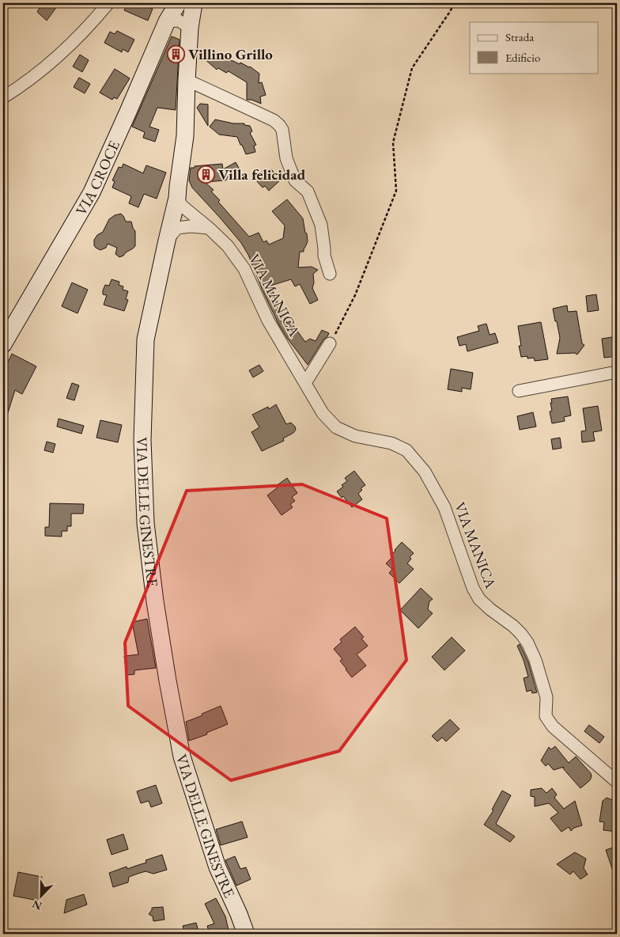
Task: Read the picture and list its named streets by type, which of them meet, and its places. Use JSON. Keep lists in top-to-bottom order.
{
  "streets": {
    "street": ["VIA CROCE", "VIA MANICA", "VIA DELLE GINESTRE"]
  },
  "crossings": [
    ["VIA MANICA", "VIA DELLE GINESTRE"]
  ],
  "places": {
    "building": ["Villino Grillo", "Villa felicidad"]
  },
  "legend": ["Strada", "Edificio"],
  "north": "bottom left"
}
